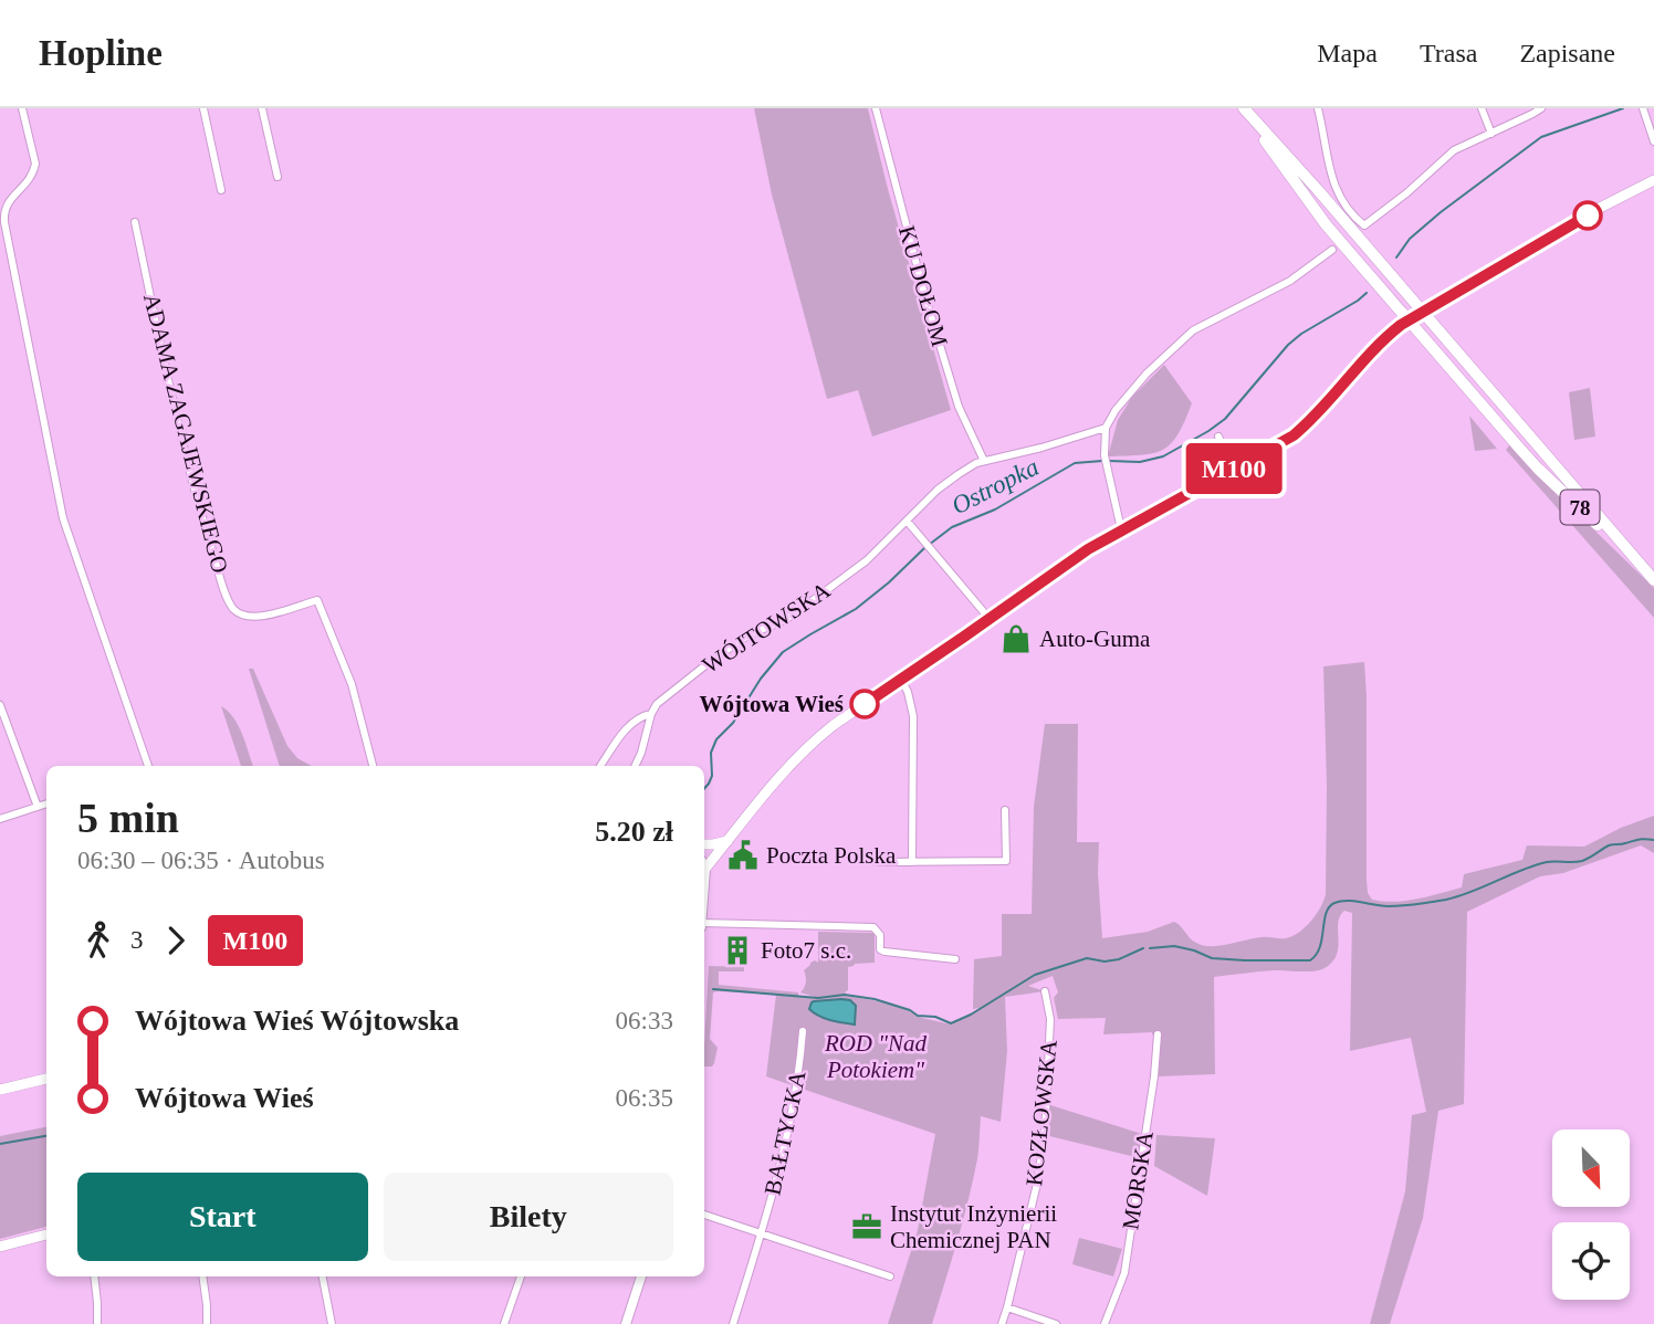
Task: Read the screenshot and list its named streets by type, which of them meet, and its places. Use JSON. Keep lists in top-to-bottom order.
{
  "streets": {
    "main road": ["78"],
    "street": [
      "KU DOŁOM",
      "ADAMA ZAGAJEWSKIEGO",
      "WÓJTOWSKA",
      "KOZŁOWSKA",
      "BAŁTYCKA",
      "MORSKA"
    ]
  },
  "crossings": [
    ["KU DOŁOM", "WÓJTOWSKA"]
  ],
  "water": ["Ostropka"],
  "parks": ["ROD \"Nad Potokiem\""],
  "places": {
    "shop": ["Auto-Guma"],
    "other": ["Wójtowa Wieś"],
    "public building": ["Poczta Polska"],
    "building": ["Foto7 s.c."],
    "office": ["Instytut Inżynierii Chemicznej PAN"]
  },
  "lines": ["bus line M100"],
  "north": "bottom right",
  "page": {
    "header": "Hopline",
    "nav": ["Mapa", "Trasa", "Zapisane"],
    "on_map": "M100",
    "heading": ["5 min", "06:30 – 06:35 · Autobus", "5.20 zł"],
    "legs": ["3", "M100"],
    "list": [
      {
        "name": "Wójtowa Wieś Wójtowska",
        "value": "06:33"
      },
      {
        "name": "Wójtowa Wieś",
        "value": "06:35"
      }
    ],
    "buttons": ["Start", "Bilety"]
  }
}
